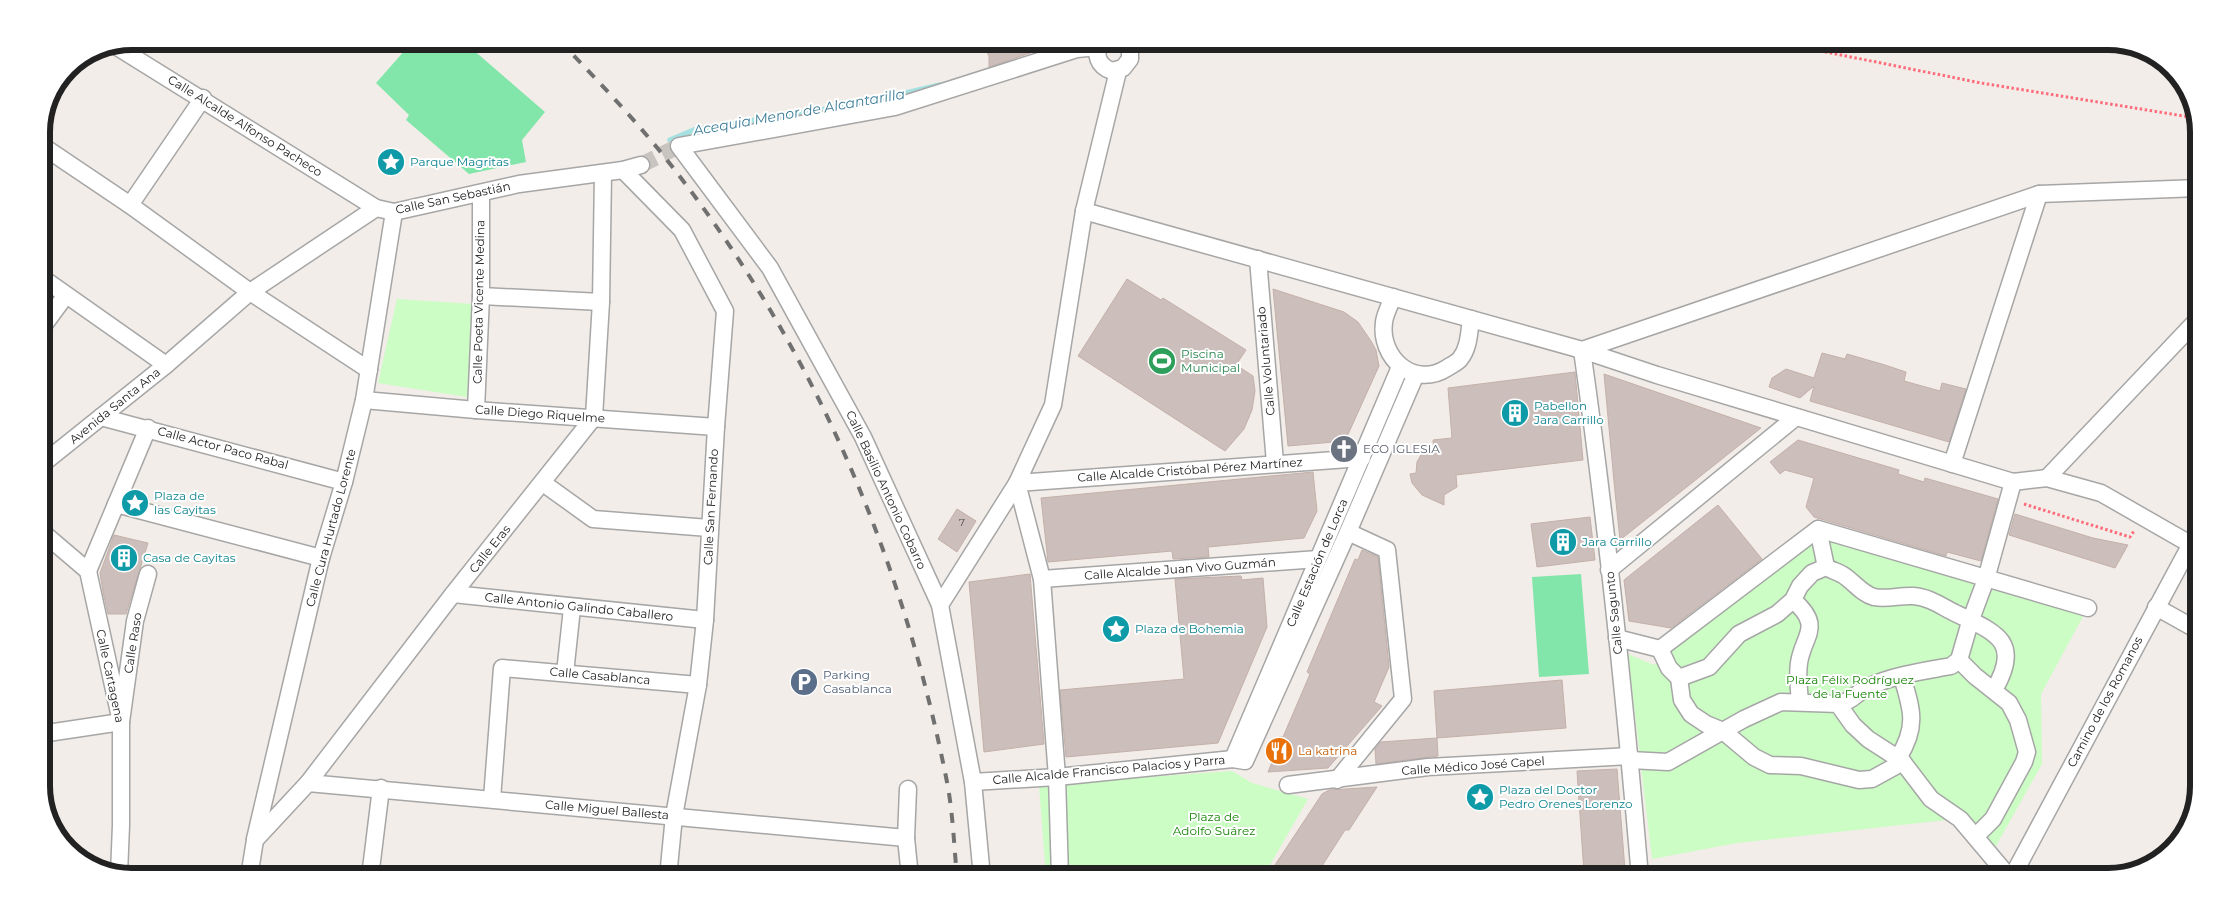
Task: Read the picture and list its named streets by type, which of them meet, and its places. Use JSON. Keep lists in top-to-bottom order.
{
  "streets": {
    "street": [
      "Calle Alcalde Alfonso Pacheco",
      "Calle San Sebastián",
      "Calle Poeta Vicente Medina",
      "Calle Voluntariado",
      "Avenida Santa Ana",
      "Calle Diego Riquelme",
      "Calle Actor Paco Rabal",
      "Calle Alcalde Cristóbal Pérez Martínez",
      "Calle Basilio Antonio Cobarro",
      "Calle San Fernando",
      "Calle Cura Hurtado Lorente",
      "Calle Eras",
      "Calle Estación de Lorca",
      "Calle Alcalde Juan Vivo Guzmán",
      "Calle Antonio Galindo Caballero",
      "Calle Sagunto",
      "Calle Raso",
      "Calle Cartagena",
      "Calle Casablanca",
      "Camino de los Romanos",
      "Calle Médico José Capel",
      "Calle Alcalde Francisco Palacios y Parra",
      "Calle Miguel Ballesta"
    ]
  },
  "crossings": [
    ["Calle Alcalde Alfonso Pacheco", "Calle San Sebastián"],
    ["Calle San Sebastián", "Calle Poeta Vicente Medina"],
    ["Calle San Sebastián", "Calle San Fernando"],
    ["Calle San Sebastián", "Calle Cura Hurtado Lorente"],
    ["Calle Poeta Vicente Medina", "Calle Diego Riquelme"],
    ["Calle Voluntariado", "Calle Alcalde Cristóbal Pérez Martínez"],
    ["Avenida Santa Ana", "Calle Actor Paco Rabal"],
    ["Calle Diego Riquelme", "Calle San Fernando"],
    ["Calle Diego Riquelme", "Calle Cura Hurtado Lorente"],
    ["Calle Diego Riquelme", "Calle Eras"],
    ["Calle Actor Paco Rabal", "Calle Cura Hurtado Lorente"],
    ["Calle Alcalde Cristóbal Pérez Martínez", "Calle Estación de Lorca"],
    ["Calle Basilio Antonio Cobarro", "Calle Alcalde Francisco Palacios y Parra"],
    ["Calle San Fernando", "Calle Antonio Galindo Caballero"],
    ["Calle San Fernando", "Calle Casablanca"],
    ["Calle San Fernando", "Calle Miguel Ballesta"],
    ["Calle Cura Hurtado Lorente", "Calle Eras"],
    ["Calle Eras", "Calle Antonio Galindo Caballero"],
    ["Calle Eras", "Calle Miguel Ballesta"],
    ["Calle Estación de Lorca", "Calle Alcalde Juan Vivo Guzmán"],
    ["Calle Estación de Lorca", "Calle Alcalde Francisco Palacios y Parra"],
    ["Calle Sagunto", "Calle Médico José Capel"],
    ["Calle Raso", "Calle Cartagena"],
    ["Calle Casablanca", "Calle Miguel Ballesta"]
  ],
  "water": ["Acequia Menor de Alcantarilla"],
  "parks": ["Plaza Félix Rodríguez de la Fuente", "Plaza de Adolfo Suárez"],
  "places": {
    "place": [
      "Parque Magritas",
      "Plaza de las Cayitas",
      "Plaza de Bohemia",
      "Plaza del Doctor Pedro Orenes Lorenzo"
    ],
    "sports": ["Piscina Municipal"],
    "building": ["Pabellon Jara Carrillo", "Jara Carrillo", "Casa de Cayitas"],
    "church": ["ECO IGLESIA"],
    "parking": ["Parking Casablanca"],
    "restaurant": ["La katrina"]
  },
  "house_numbers": ["7"]
}
